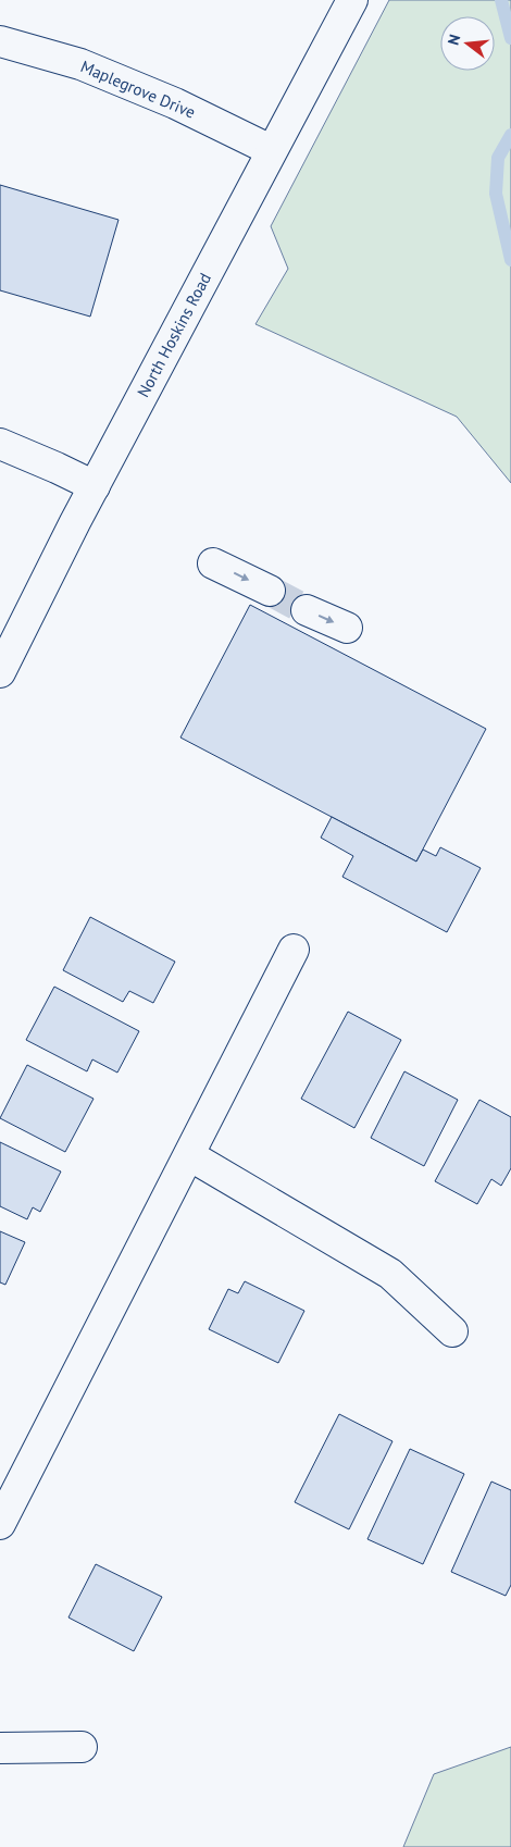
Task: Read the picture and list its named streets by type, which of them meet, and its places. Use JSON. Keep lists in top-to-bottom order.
{
  "streets": {
    "street": ["Maplegrove Drive", "North Hoskins Road"]
  },
  "crossings": [
    ["Maplegrove Drive", "North Hoskins Road"]
  ],
  "north": "left"
}
